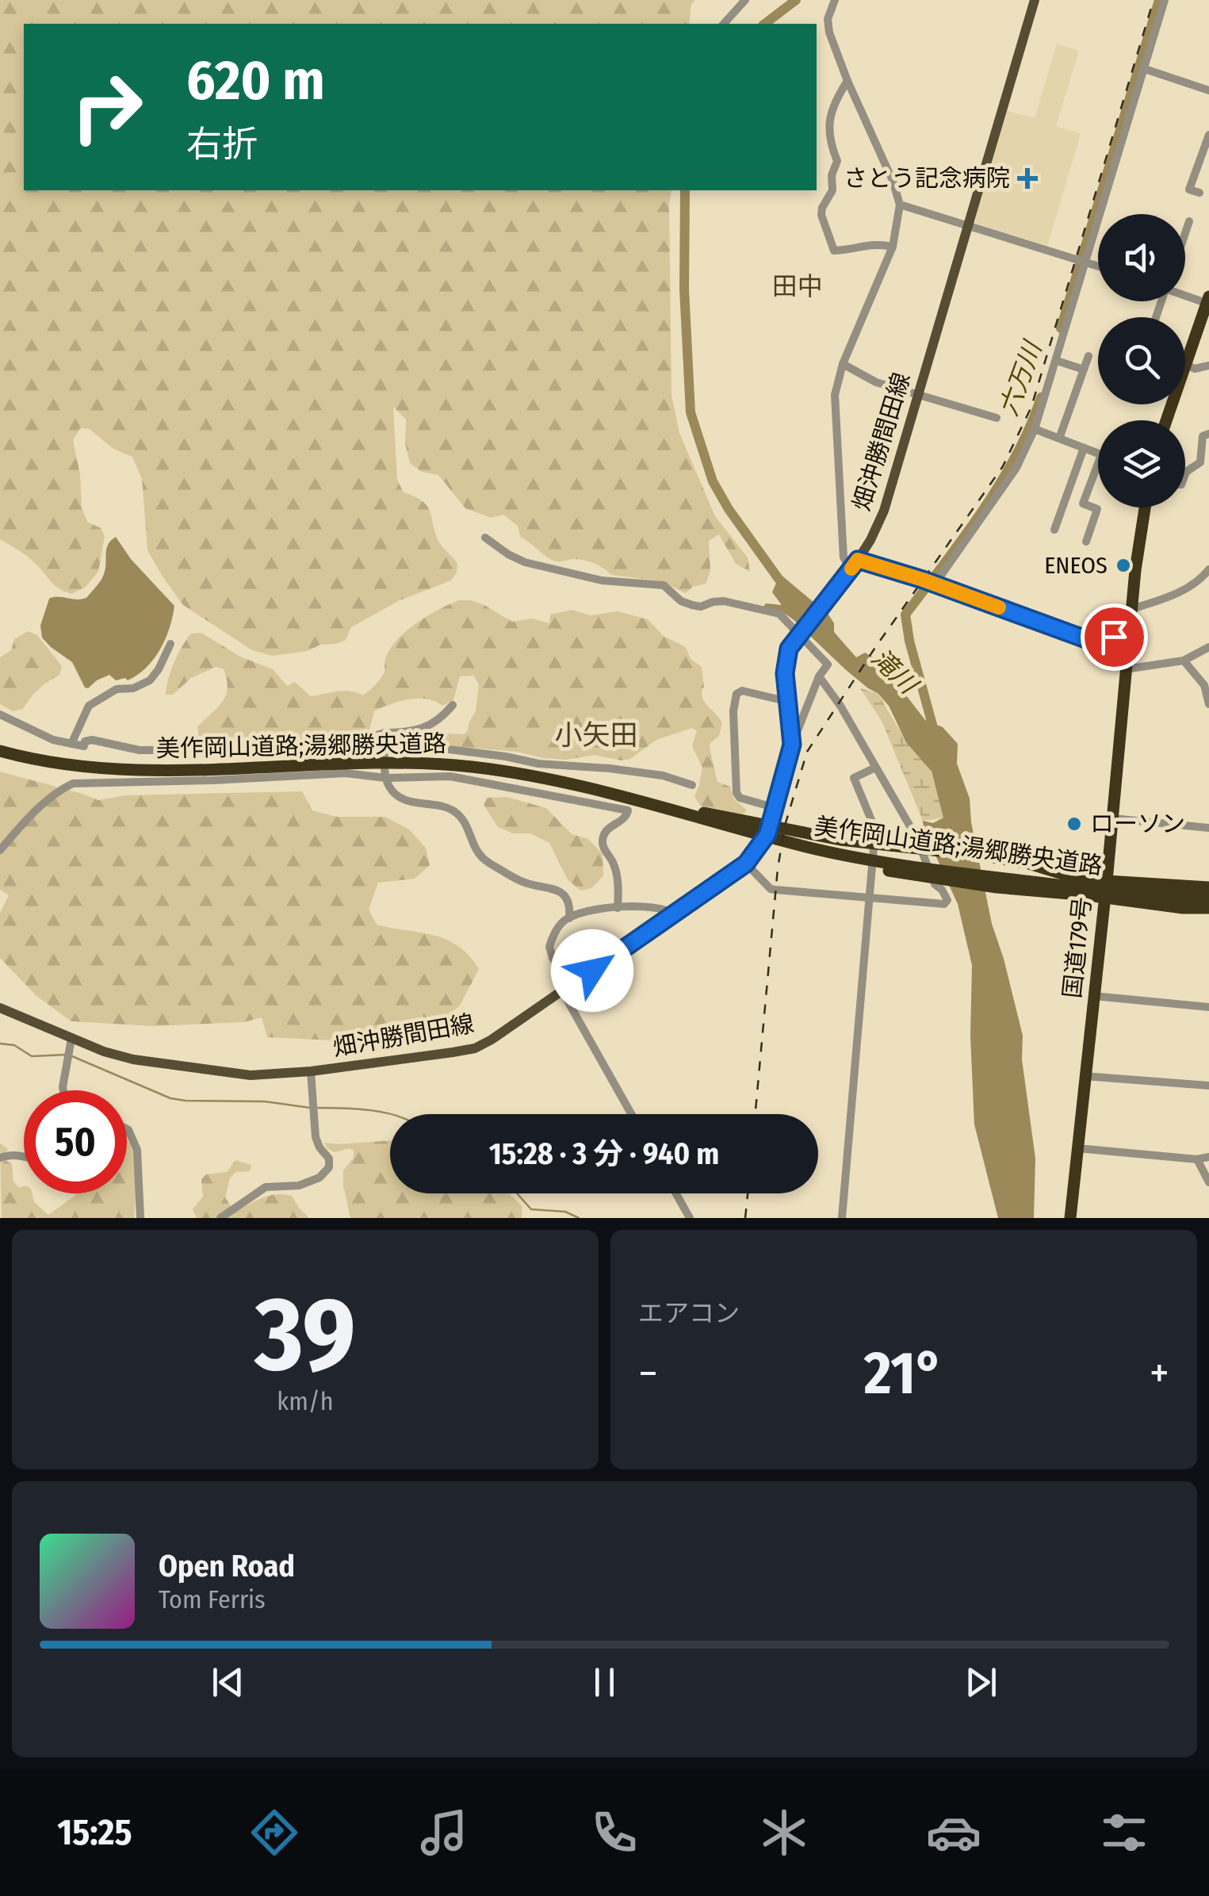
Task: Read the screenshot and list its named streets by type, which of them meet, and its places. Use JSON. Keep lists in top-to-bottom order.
{
  "streets": {
    "highway": ["美作岡山道路;湯郷勝央道路", "国道179号"],
    "main road": ["畑沖勝間田線"]
  },
  "districts": ["田中", "小矢田"],
  "water": ["六万川", "滝川"],
  "places": {
    "health": ["さとう記念病院"],
    "other": ["ENEOS", "ローソン"]
  },
  "page": {
    "turn": ["620 m", "右折"],
    "limit": "50",
    "trip": "15:28 · 3 分 · 940 m",
    "tile": [
      ["39", "km/h"],
      "エアコン"
    ],
    "heat": ["−", "21°", "+"],
    "song": ["Open Road", "Tom Ferris"],
    "tabs": "15:25"
  }
}
